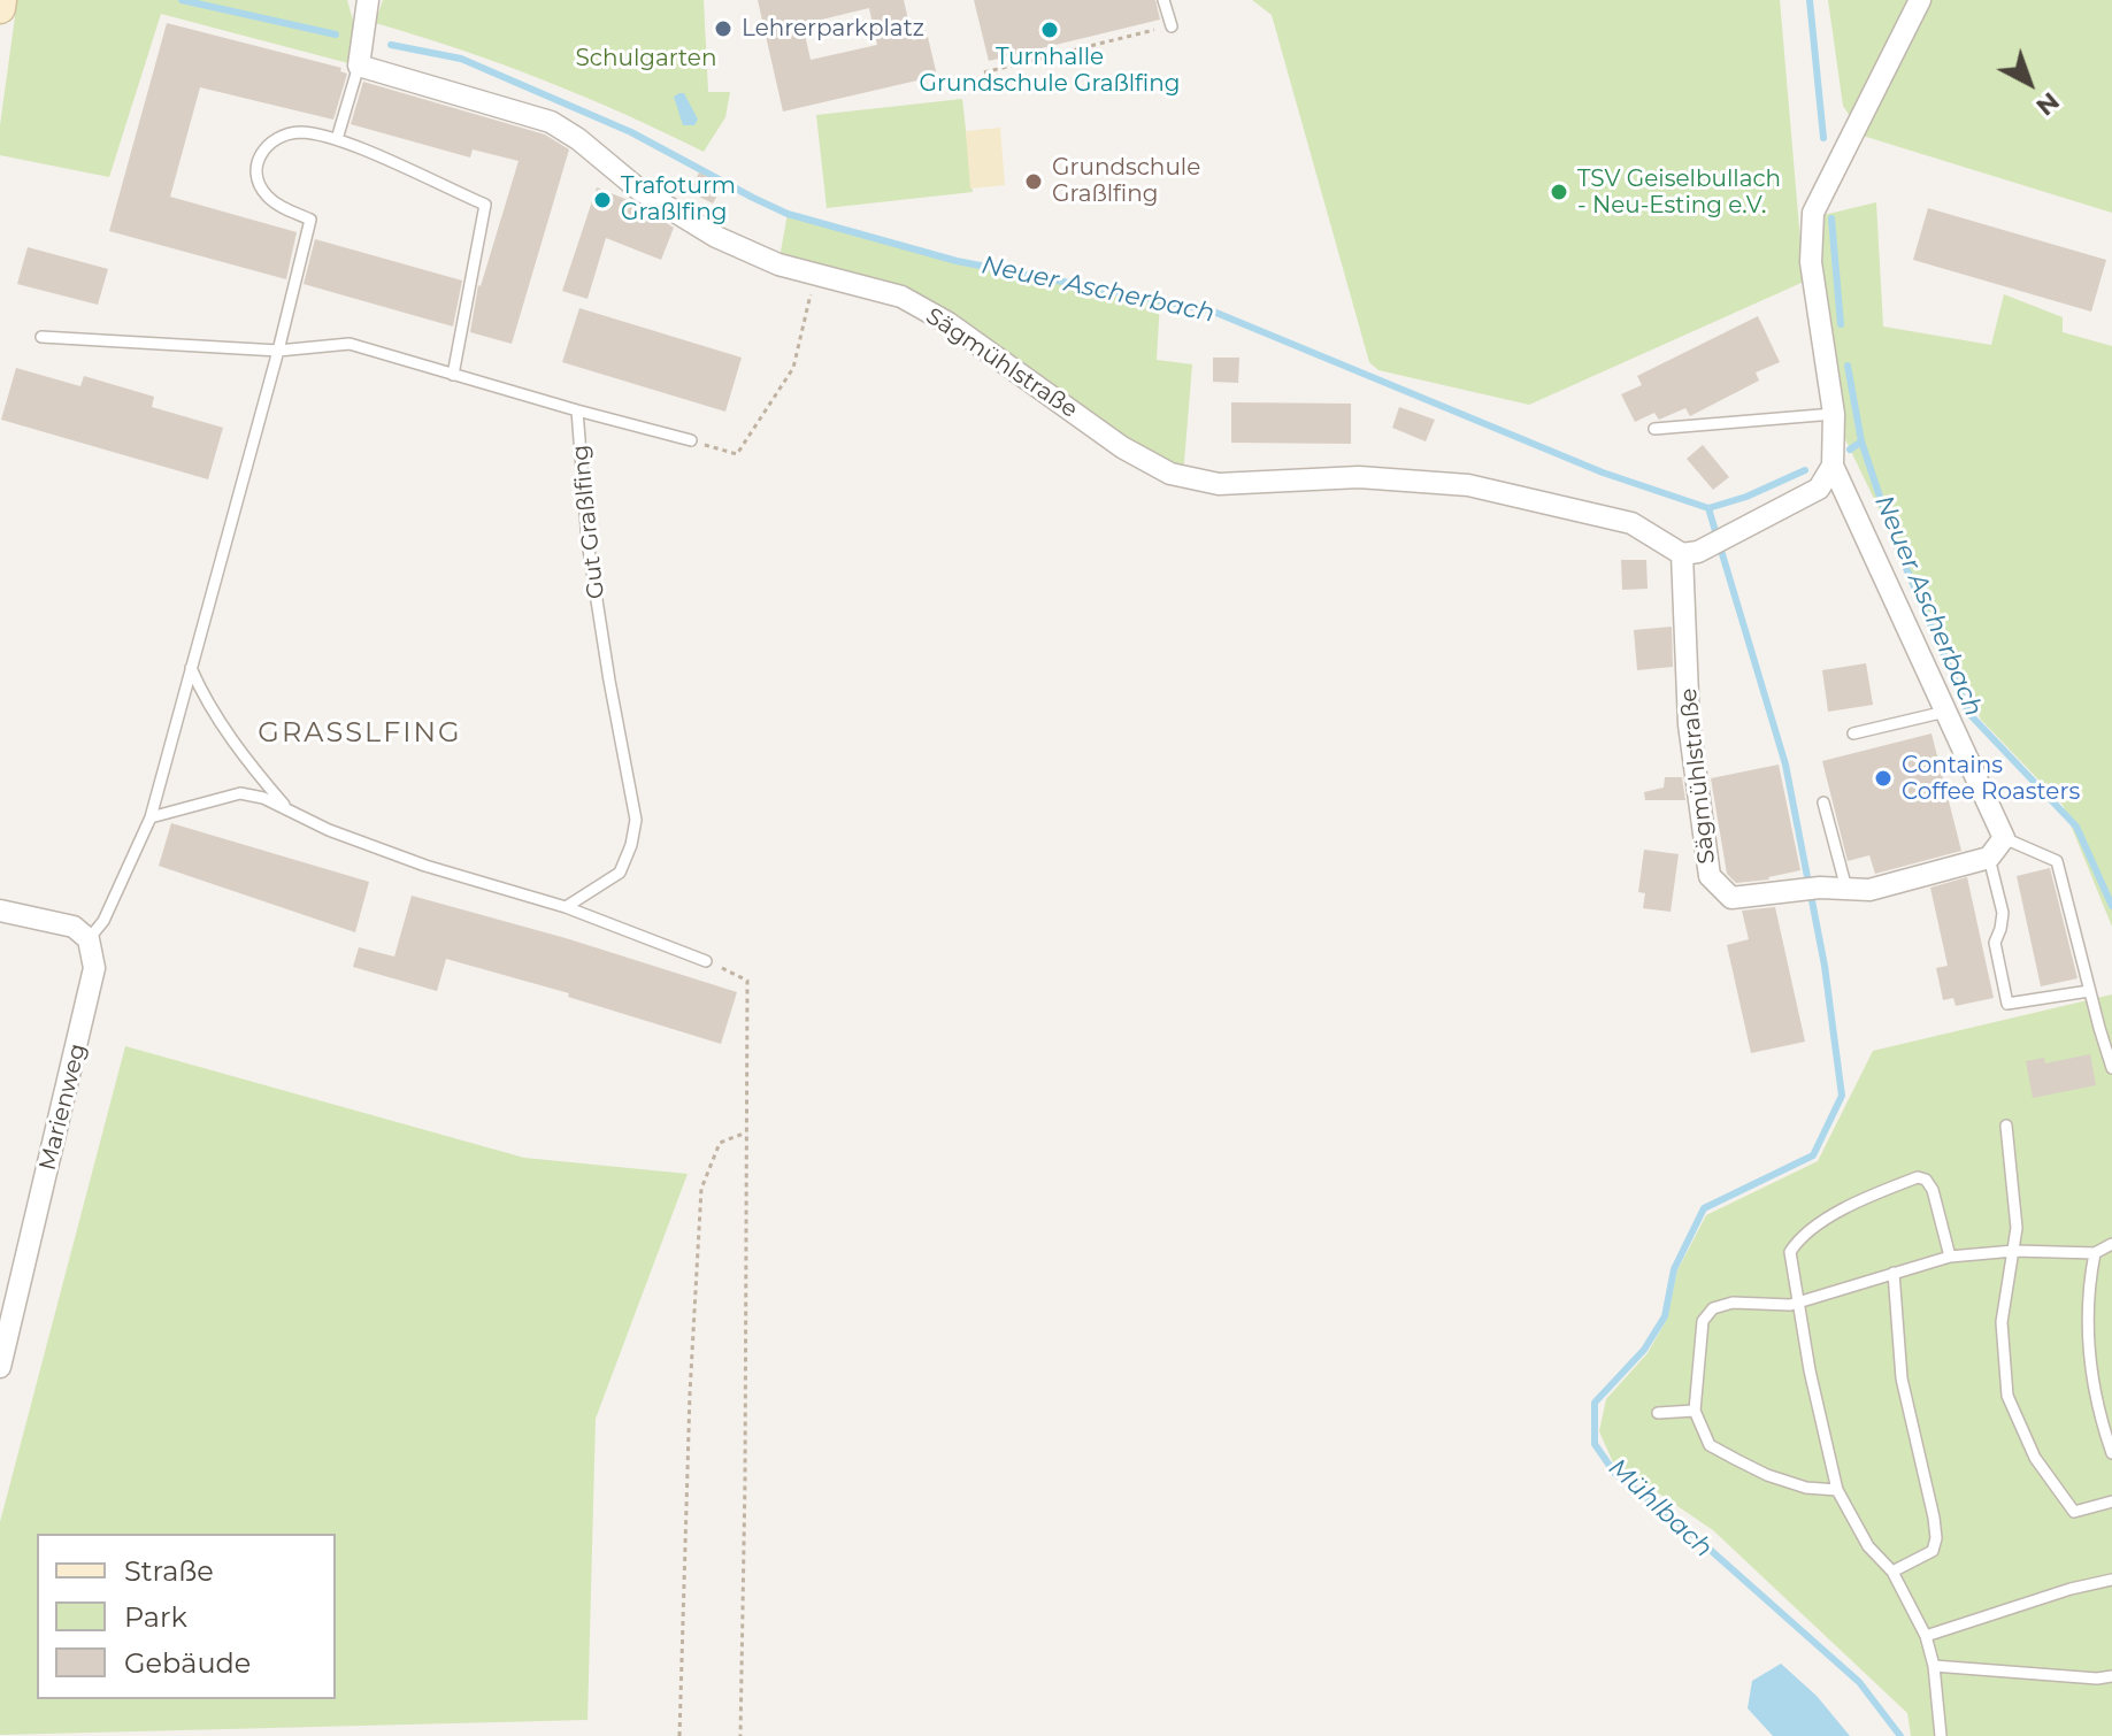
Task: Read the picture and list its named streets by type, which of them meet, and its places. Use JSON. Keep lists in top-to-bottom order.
{
  "streets": {
    "street": ["Sägmühlstraße", "Marienweg"],
    "lane": ["Gut Graßlfing"]
  },
  "districts": ["GRASSLFING"],
  "water": ["Neuer Ascherbach", "Mühlbach"],
  "parks": ["Schulgarten"],
  "places": [
    "Lehrerparkplatz",
    "Turnhalle Grundschule Graßlfing",
    "Grundschule Graßlfing",
    "TSV Geiselbullach - Neu-Esting e.V.",
    "Trafoturm Graßlfing",
    "Contains Coffee Roasters"
  ],
  "legend": ["Straße", "Park", "Gebäude"],
  "north": "bottom right"
}
